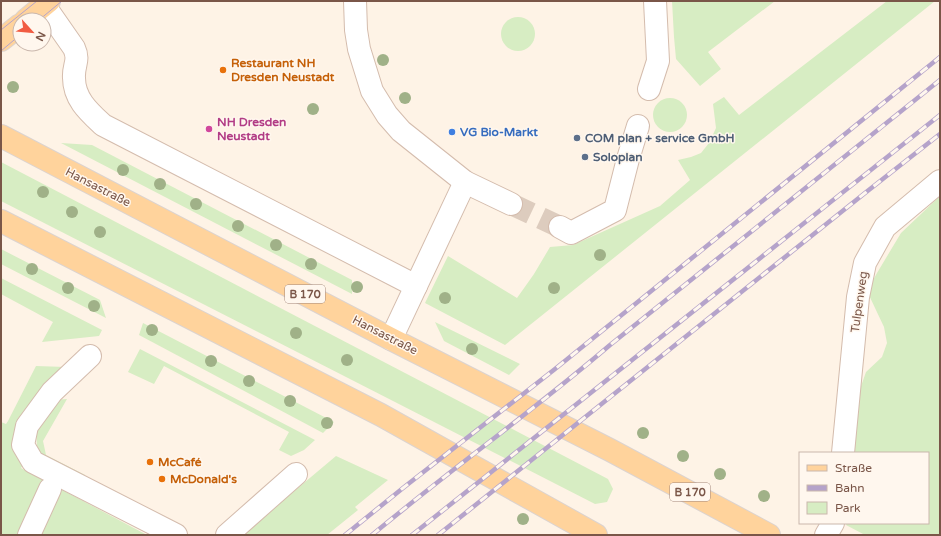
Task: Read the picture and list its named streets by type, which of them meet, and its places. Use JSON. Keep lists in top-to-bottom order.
{
  "streets": {
    "main road": ["Hansastraße", "B 170"],
    "lane": ["Tulpenweg"]
  },
  "places": [
    "Restaurant NH Dresden Neustadt",
    "NH Dresden Neustadt",
    "VG Bio-Markt",
    "COM plan + service GmbH",
    "Soloplan",
    "McCafé",
    "McDonald's"
  ],
  "legend": ["Straße", "Bahn", "Park"],
  "north": "bottom right"
}
